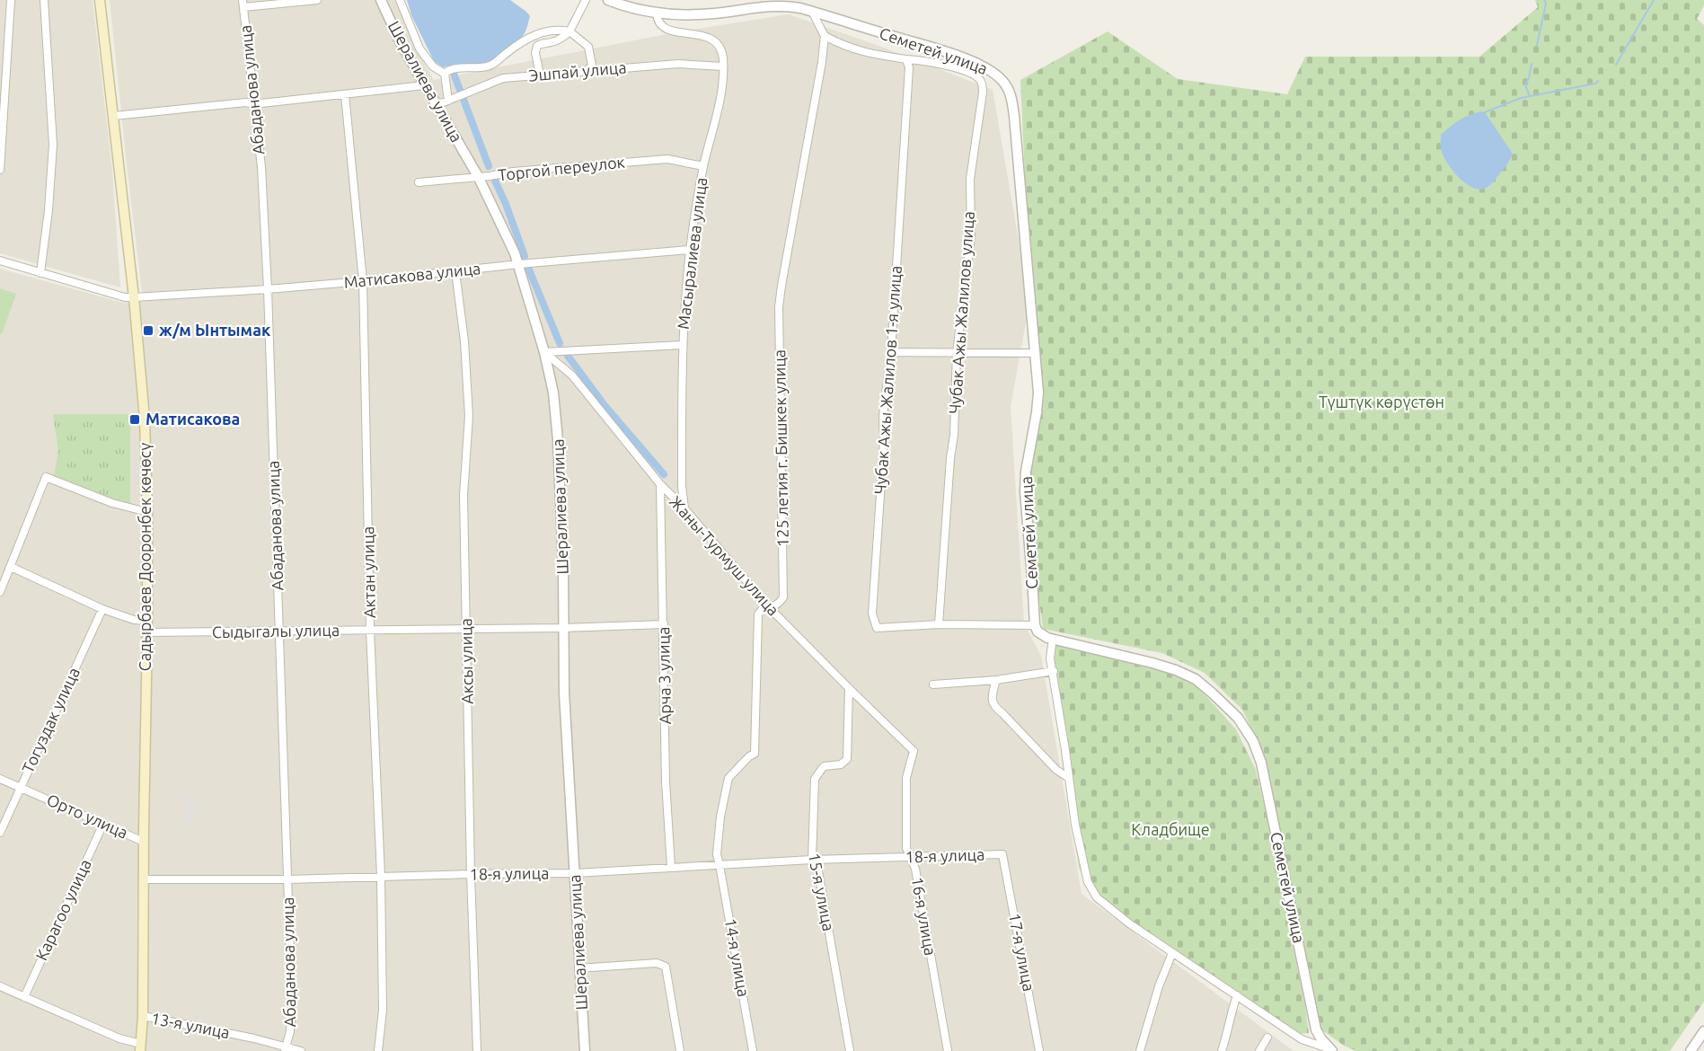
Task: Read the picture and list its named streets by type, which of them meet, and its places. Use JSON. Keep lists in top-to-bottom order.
{
  "streets": {
    "main road": ["Садырбаев Дооронбек көчөсү"],
    "street": [
      "Семетей улица",
      "Эшпай улица",
      "Шералиева улица",
      "Абаданова улица",
      "Торгой переулок",
      "Масыралиева улица",
      "Матисакова улица",
      "Чубак Ажы Жалилов улица",
      "Чубак Ажы Жалилов 1-я улица",
      "125 летия г. Бишкек улица",
      "Жаны-Турмуш улица",
      "Актан улица",
      "Сыдыгалы улица",
      "Аксы улица",
      "Арча 3 улица",
      "Тогуздак улица",
      "Орто улица",
      "18-я улица",
      "15-я улица",
      "Карагоо улица",
      "16-я улица",
      "17-я улица",
      "14-я улица",
      "13-я улица"
    ]
  },
  "crossings": [
    ["Семетей улица", "Масыралиева улица"],
    ["Семетей улица", "Чубак Ажы Жалилов 1-я улица"],
    ["Эшпай улица", "Шералиева улица"],
    ["Эшпай улица", "Масыралиева улица"],
    ["Шералиева улица", "Торгой переулок"],
    ["Шералиева улица", "Матисакова улица"],
    ["Шералиева улица", "Жаны-Турмуш улица"],
    ["Шералиева улица", "Сыдыгалы улица"],
    ["Шералиева улица", "18-я улица"],
    ["Абаданова улица", "Матисакова улица"],
    ["Абаданова улица", "Сыдыгалы улица"],
    ["Абаданова улица", "18-я улица"],
    ["Абаданова улица", "13-я улица"],
    ["Торгой переулок", "Масыралиева улица"],
    ["Масыралиева улица", "Матисакова улица"],
    ["Масыралиева улица", "Жаны-Турмуш улица"],
    ["Матисакова улица", "Садырбаев Дооронбек көчөсү"],
    ["Матисакова улица", "Актан улица"],
    ["Матисакова улица", "Аксы улица"],
    ["Чубак Ажы Жалилов улица", "Чубак Ажы Жалилов 1-я улица"],
    ["125 летия г. Бишкек улица", "Жаны-Турмуш улица"],
    ["125 летия г. Бишкек улица", "18-я улица"],
    ["125 летия г. Бишкек улица", "14-я улица"],
    ["Жаны-Турмуш улица", "Арча 3 улица"],
    ["Жаны-Турмуш улица", "15-я улица"],
    ["Жаны-Турмуш улица", "16-я улица"],
    ["Садырбаев Дооронбек көчөсү", "Сыдыгалы улица"],
    ["Садырбаев Дооронбек көчөсү", "Орто улица"],
    ["Садырбаев Дооронбек көчөсү", "18-я улица"],
    ["Садырбаев Дооронбек көчөсү", "13-я улица"],
    ["Актан улица", "Сыдыгалы улица"],
    ["Актан улица", "18-я улица"],
    ["Сыдыгалы улица", "Аксы улица"],
    ["Сыдыгалы улица", "Арча 3 улица"],
    ["Аксы улица", "18-я улица"],
    ["Арча 3 улица", "18-я улица"],
    ["Тогуздак улица", "Орто улица"],
    ["Орто улица", "Карагоо улица"],
    ["18-я улица", "15-я улица"],
    ["18-я улица", "16-я улица"],
    ["18-я улица", "17-я улица"],
    ["18-я улица", "14-я улица"]
  ],
  "parks": ["Түштүк көрүстөн", "Кладбище"],
  "places": {
    "transit": ["ж/м Ынтымак", "Матисакова"]
  }
}
